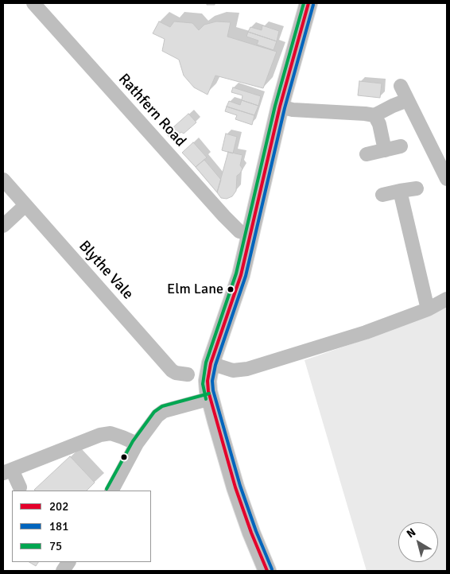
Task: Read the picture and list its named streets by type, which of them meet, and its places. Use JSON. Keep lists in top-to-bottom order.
{
  "streets": {
    "street": ["Rathfern Road", "Blythe Vale"]
  },
  "places": ["Elm Lane"],
  "lines": ["transit line 202", "transit line 75", "transit line 181"],
  "legend": ["202", "181", "75"],
  "north": "top left"
}
